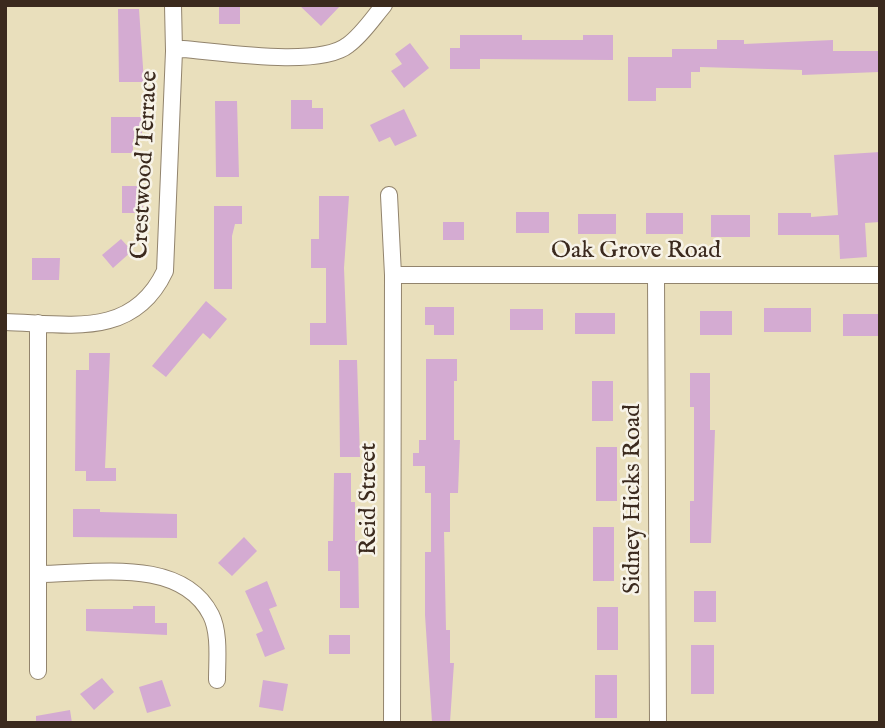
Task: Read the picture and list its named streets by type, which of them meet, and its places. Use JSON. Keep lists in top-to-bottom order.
{
  "streets": {
    "street": [
      "Crestwood Terrace",
      "Oak Grove Road",
      "Reid Street",
      "Sidney Hicks Road"
    ]
  },
  "crossings": [
    ["Oak Grove Road", "Reid Street"],
    ["Oak Grove Road", "Sidney Hicks Road"]
  ]
}
